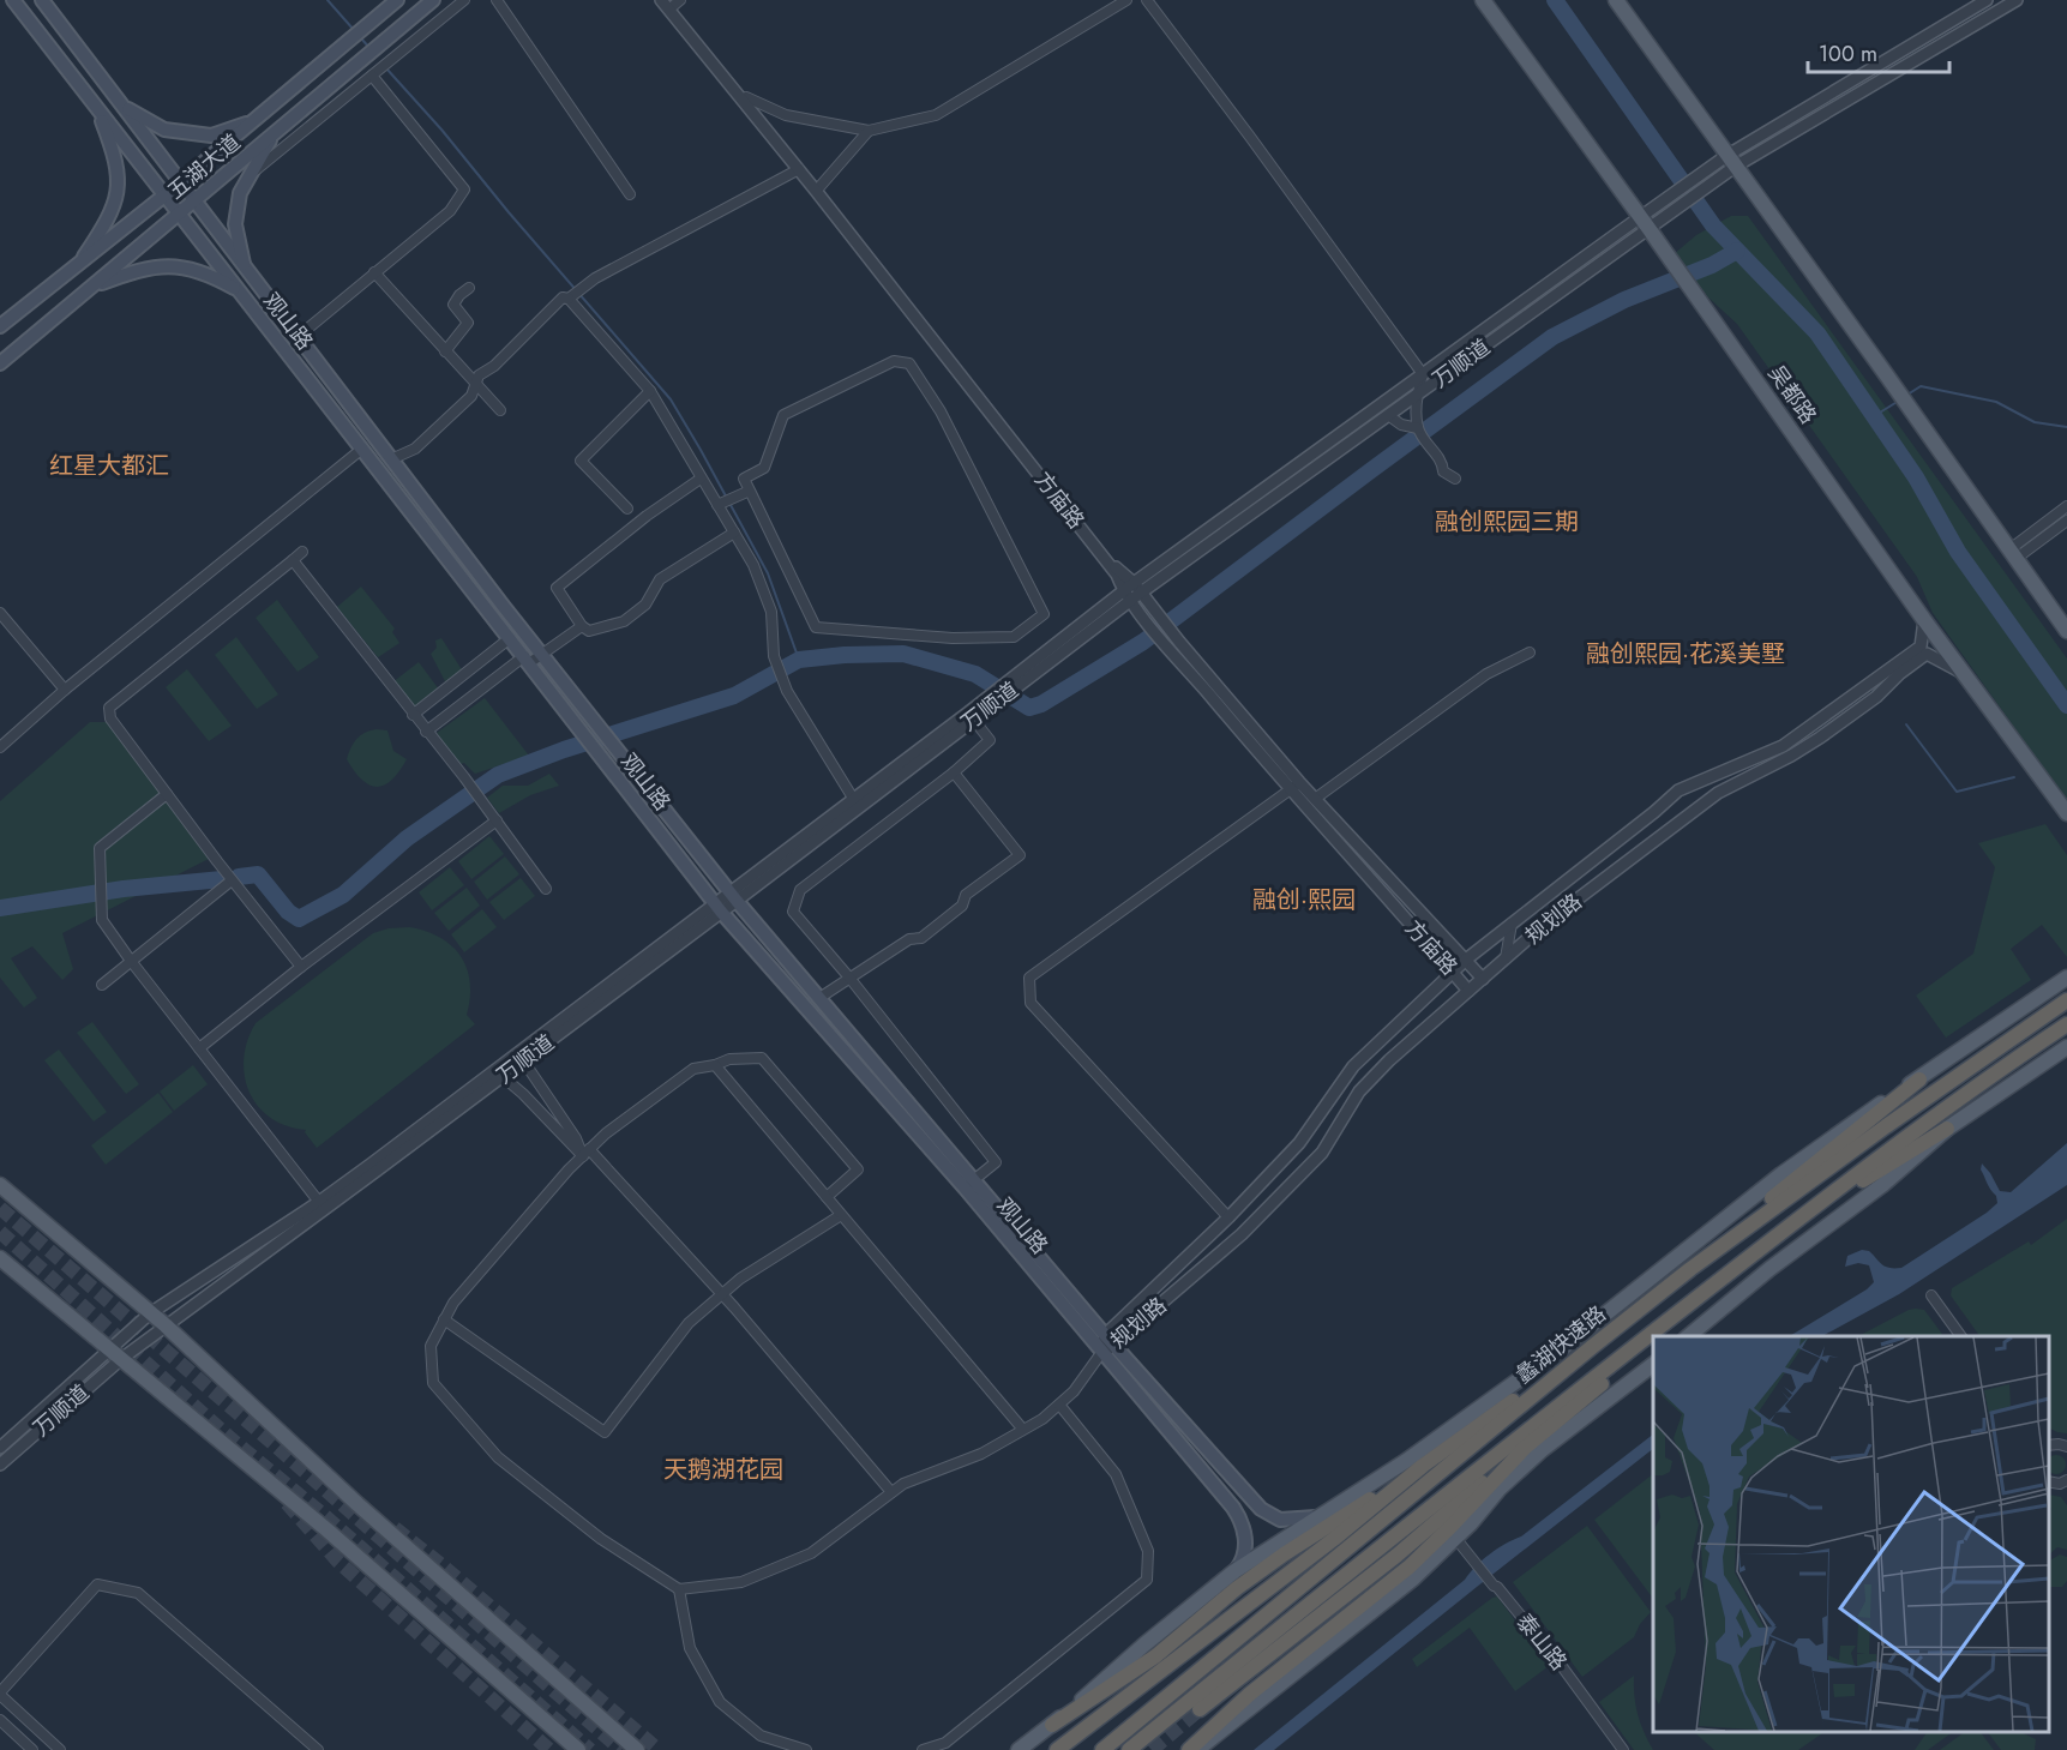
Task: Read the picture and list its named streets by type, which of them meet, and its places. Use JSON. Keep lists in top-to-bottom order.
{
  "streets": {
    "highway": ["蠡湖快速路"],
    "main road": ["五湖大道", "观山路", "吴都路"],
    "street": [
      "万顺道",
      "方庙路",
      "规划路",
      "泰山路"
    ]
  },
  "crossings": [
    ["五湖大道", "观山路"],
    ["观山路", "万顺道"],
    ["观山路", "规划路"],
    ["万顺道", "吴都路"],
    ["万顺道", "方庙路"],
    ["吴都路", "规划路"],
    ["方庙路", "规划路"]
  ],
  "districts": [
    "红星大都汇",
    "融创熙园三期",
    "融创熙园·花溪美墅",
    "融创·熙园",
    "天鹅湖花园"
  ],
  "scale_bar": "100 m"
}
